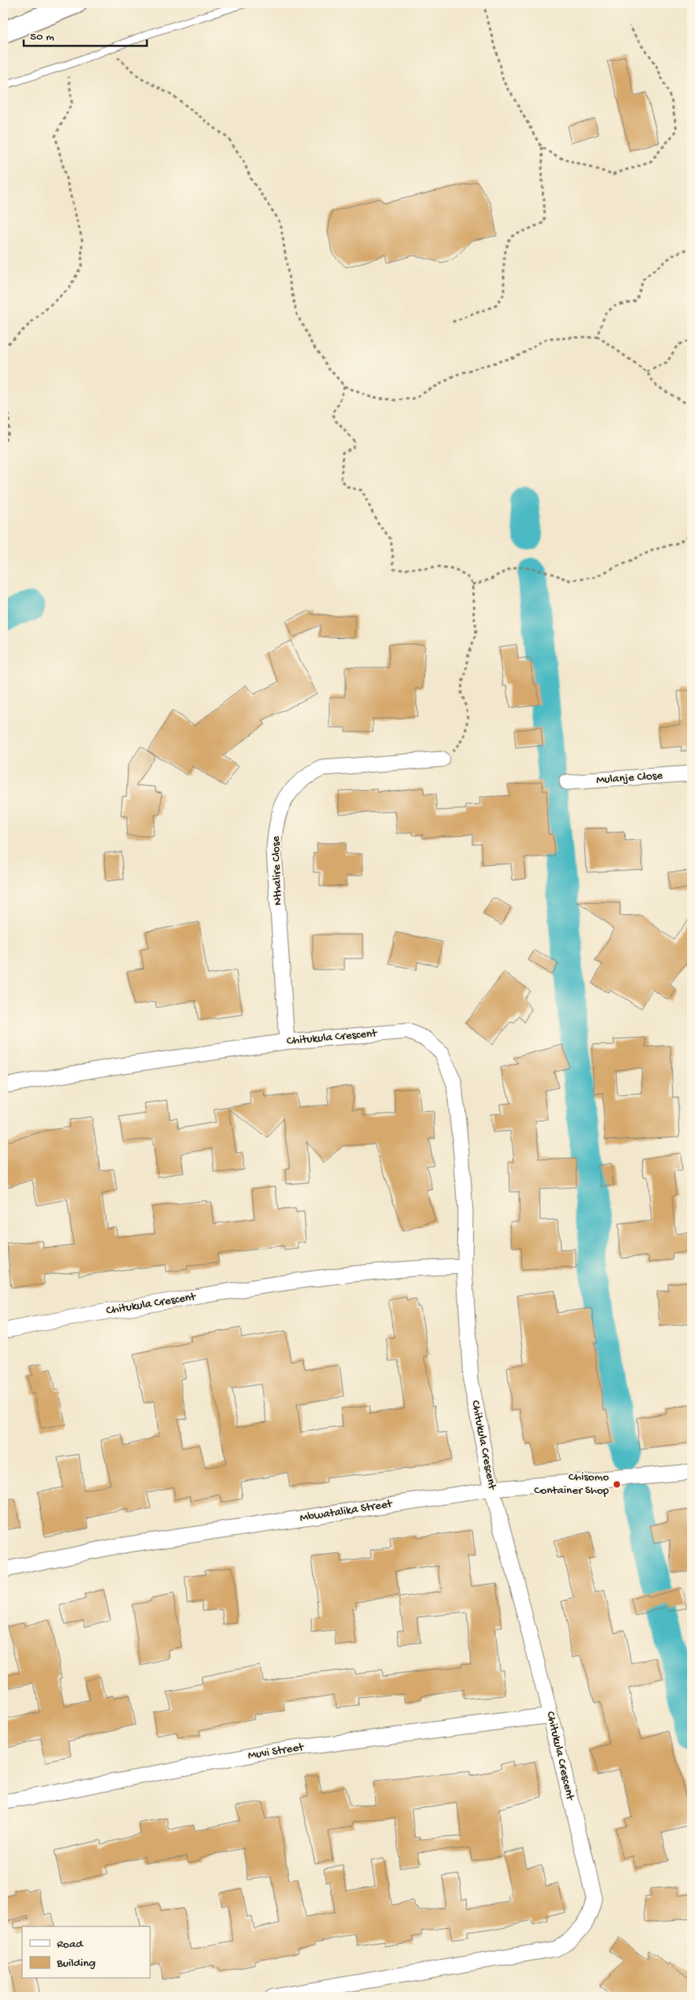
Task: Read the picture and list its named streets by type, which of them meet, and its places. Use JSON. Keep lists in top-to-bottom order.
{
  "streets": {
    "street": [
      "Mulanje Close",
      "Nthalire Close",
      "Chitukula Crescent",
      "Mbwatalika Street",
      "Muvi Street"
    ]
  },
  "crossings": [
    ["Nthalire Close", "Chitukula Crescent"],
    ["Chitukula Crescent", "Mbwatalika Street"],
    ["Chitukula Crescent", "Muvi Street"]
  ],
  "places": ["Chisomo Container Shop"],
  "legend": ["Road", "Building"],
  "scale_bar": "50 m"
}
